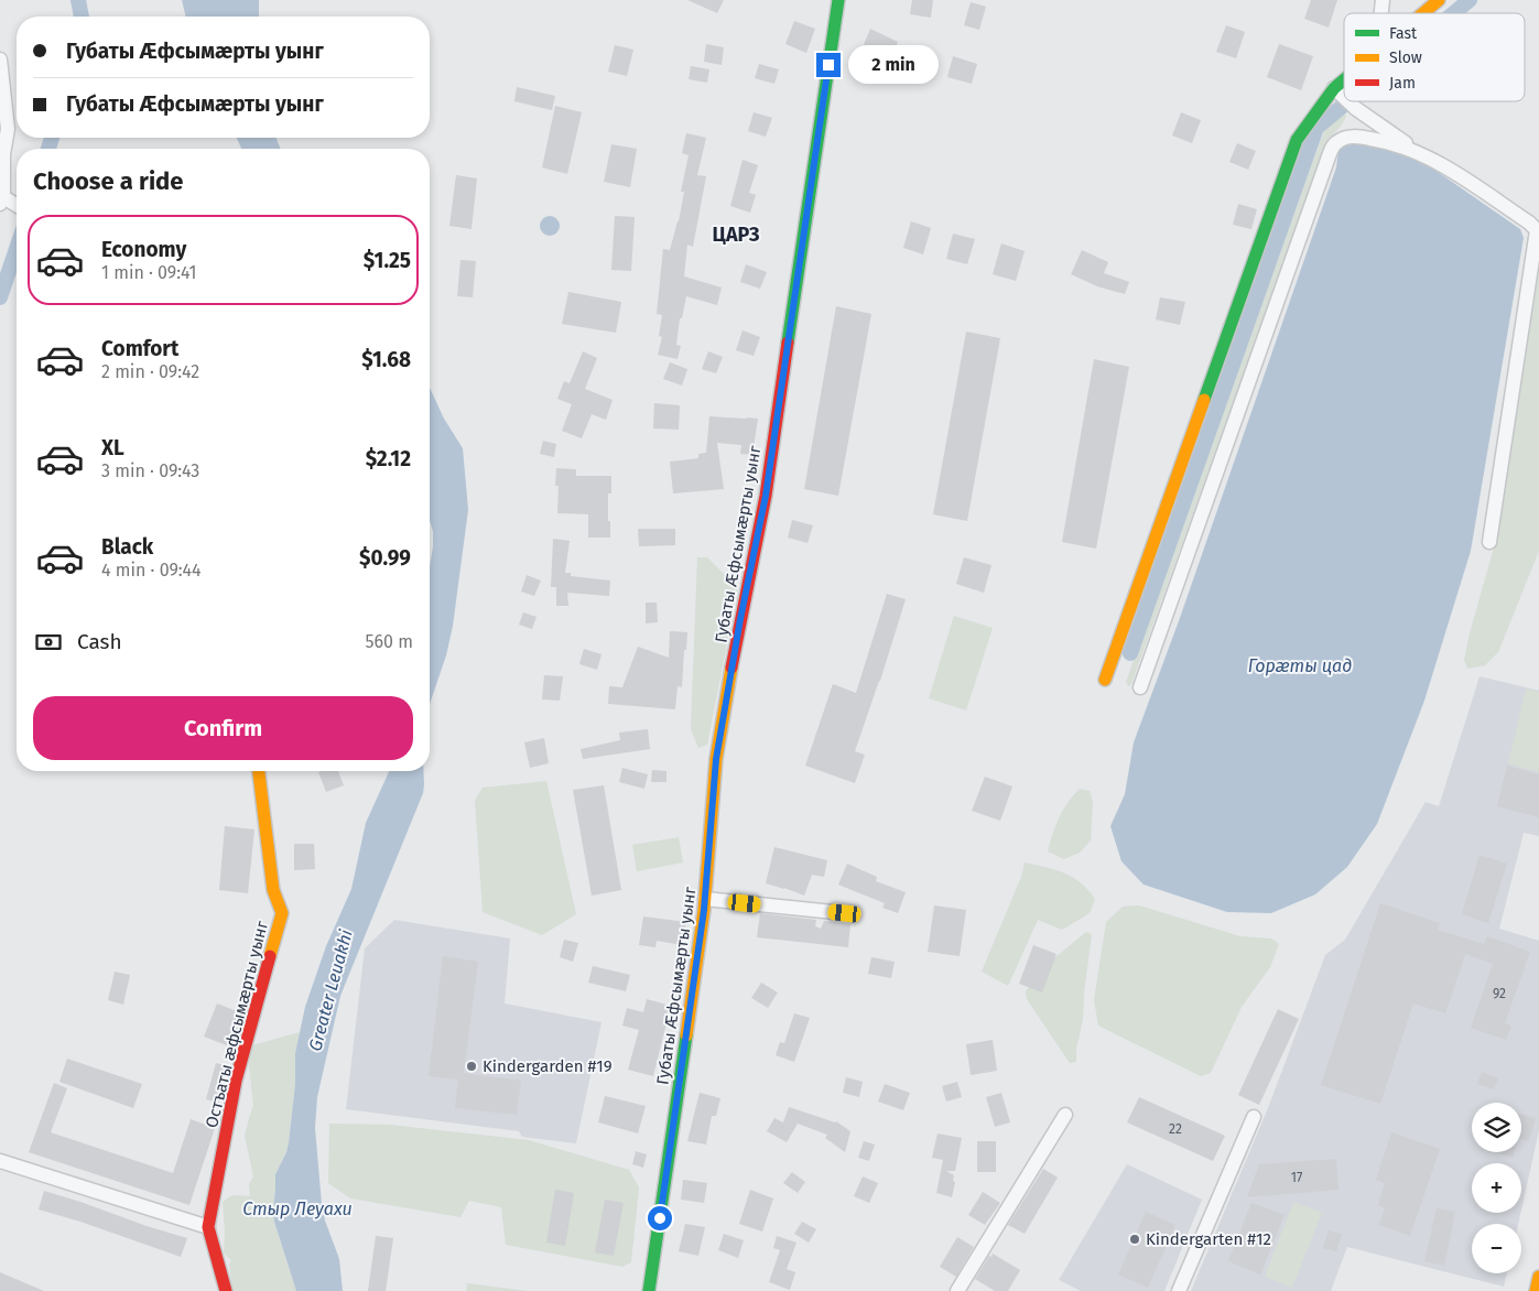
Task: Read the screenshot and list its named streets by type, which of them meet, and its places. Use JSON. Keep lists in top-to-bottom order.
{
  "streets": {
    "street": ["Губаты Æфсымæрты уынг", "Остъаты æфсымæрты уынг"]
  },
  "districts": ["ЦАРЗ"],
  "water": ["Горӕты цад", "Greater Leuakhi", "Стыр Леуахи"],
  "places": ["Kindergarden #19", "Kindergarten #12"],
  "house_numbers": ["92", "22", "17"],
  "legend": ["Fast", "Slow", "Jam"],
  "page": {
    "banner": ["Губаты Æфсымæрты уынг", "Губаты Æфсымæрты уынг"],
    "bubble": "2 min",
    "heading": "Choose a ride",
    "list": [
      {
        "name": "Economy",
        "note": "1 min · 09:41",
        "value": "$1.25"
      },
      {
        "name": "Comfort",
        "note": "2 min · 09:42",
        "value": "$1.68"
      },
      {
        "name": "XL",
        "note": "3 min · 09:43",
        "value": "$2.12"
      },
      {
        "name": "Black",
        "note": "4 min · 09:44",
        "value": "$0.99"
      }
    ],
    "pay": ["Cash", "560 m"],
    "buttons": "Confirm",
    "map_buttons": ["+", "−"]
  }
}
